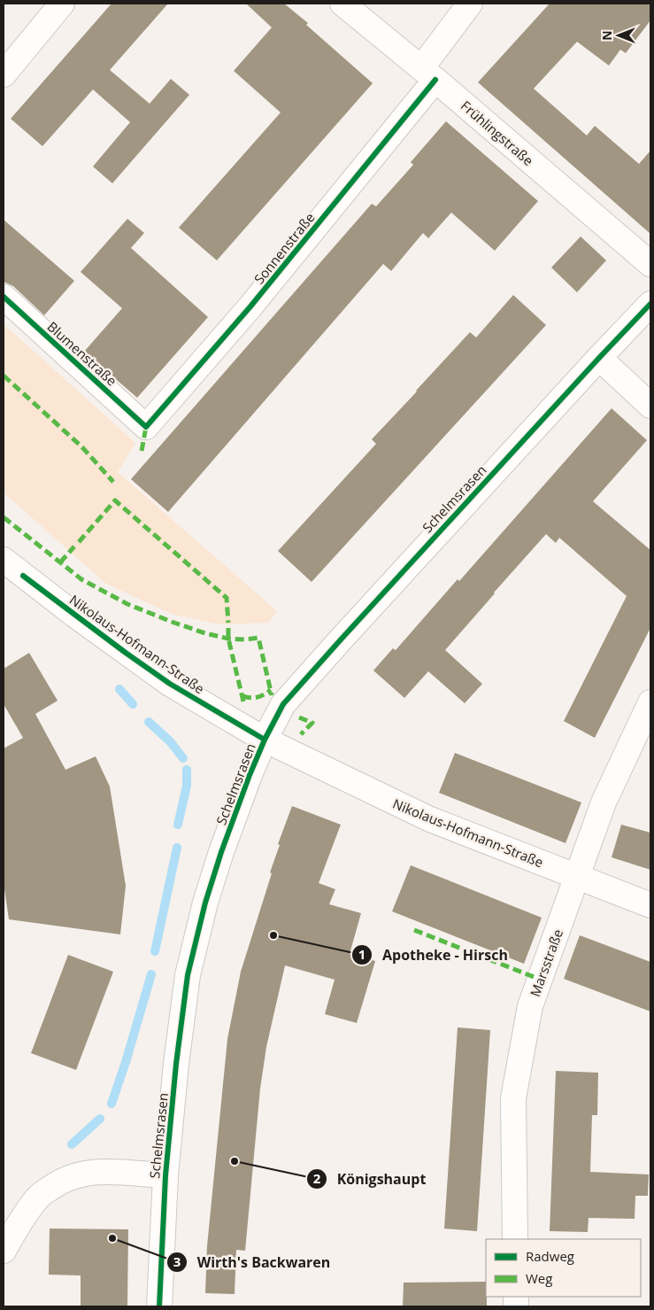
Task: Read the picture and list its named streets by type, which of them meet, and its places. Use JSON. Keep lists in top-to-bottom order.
{
  "streets": {
    "street": [
      "Frühlingstraße",
      "Sonnenstraße",
      "Blumenstraße",
      "Schelmsrasen",
      "Nikolaus-Hofmann-Straße",
      "Marsstraße"
    ]
  },
  "crossings": [
    ["Frühlingstraße", "Sonnenstraße"],
    ["Sonnenstraße", "Blumenstraße"],
    ["Schelmsrasen", "Nikolaus-Hofmann-Straße"],
    ["Nikolaus-Hofmann-Straße", "Marsstraße"]
  ],
  "places": ["Apotheke - Hirsch", "Königshaupt", "Wirth's Backwaren"],
  "legend": ["Radweg", "Weg"],
  "north": "left"
}
